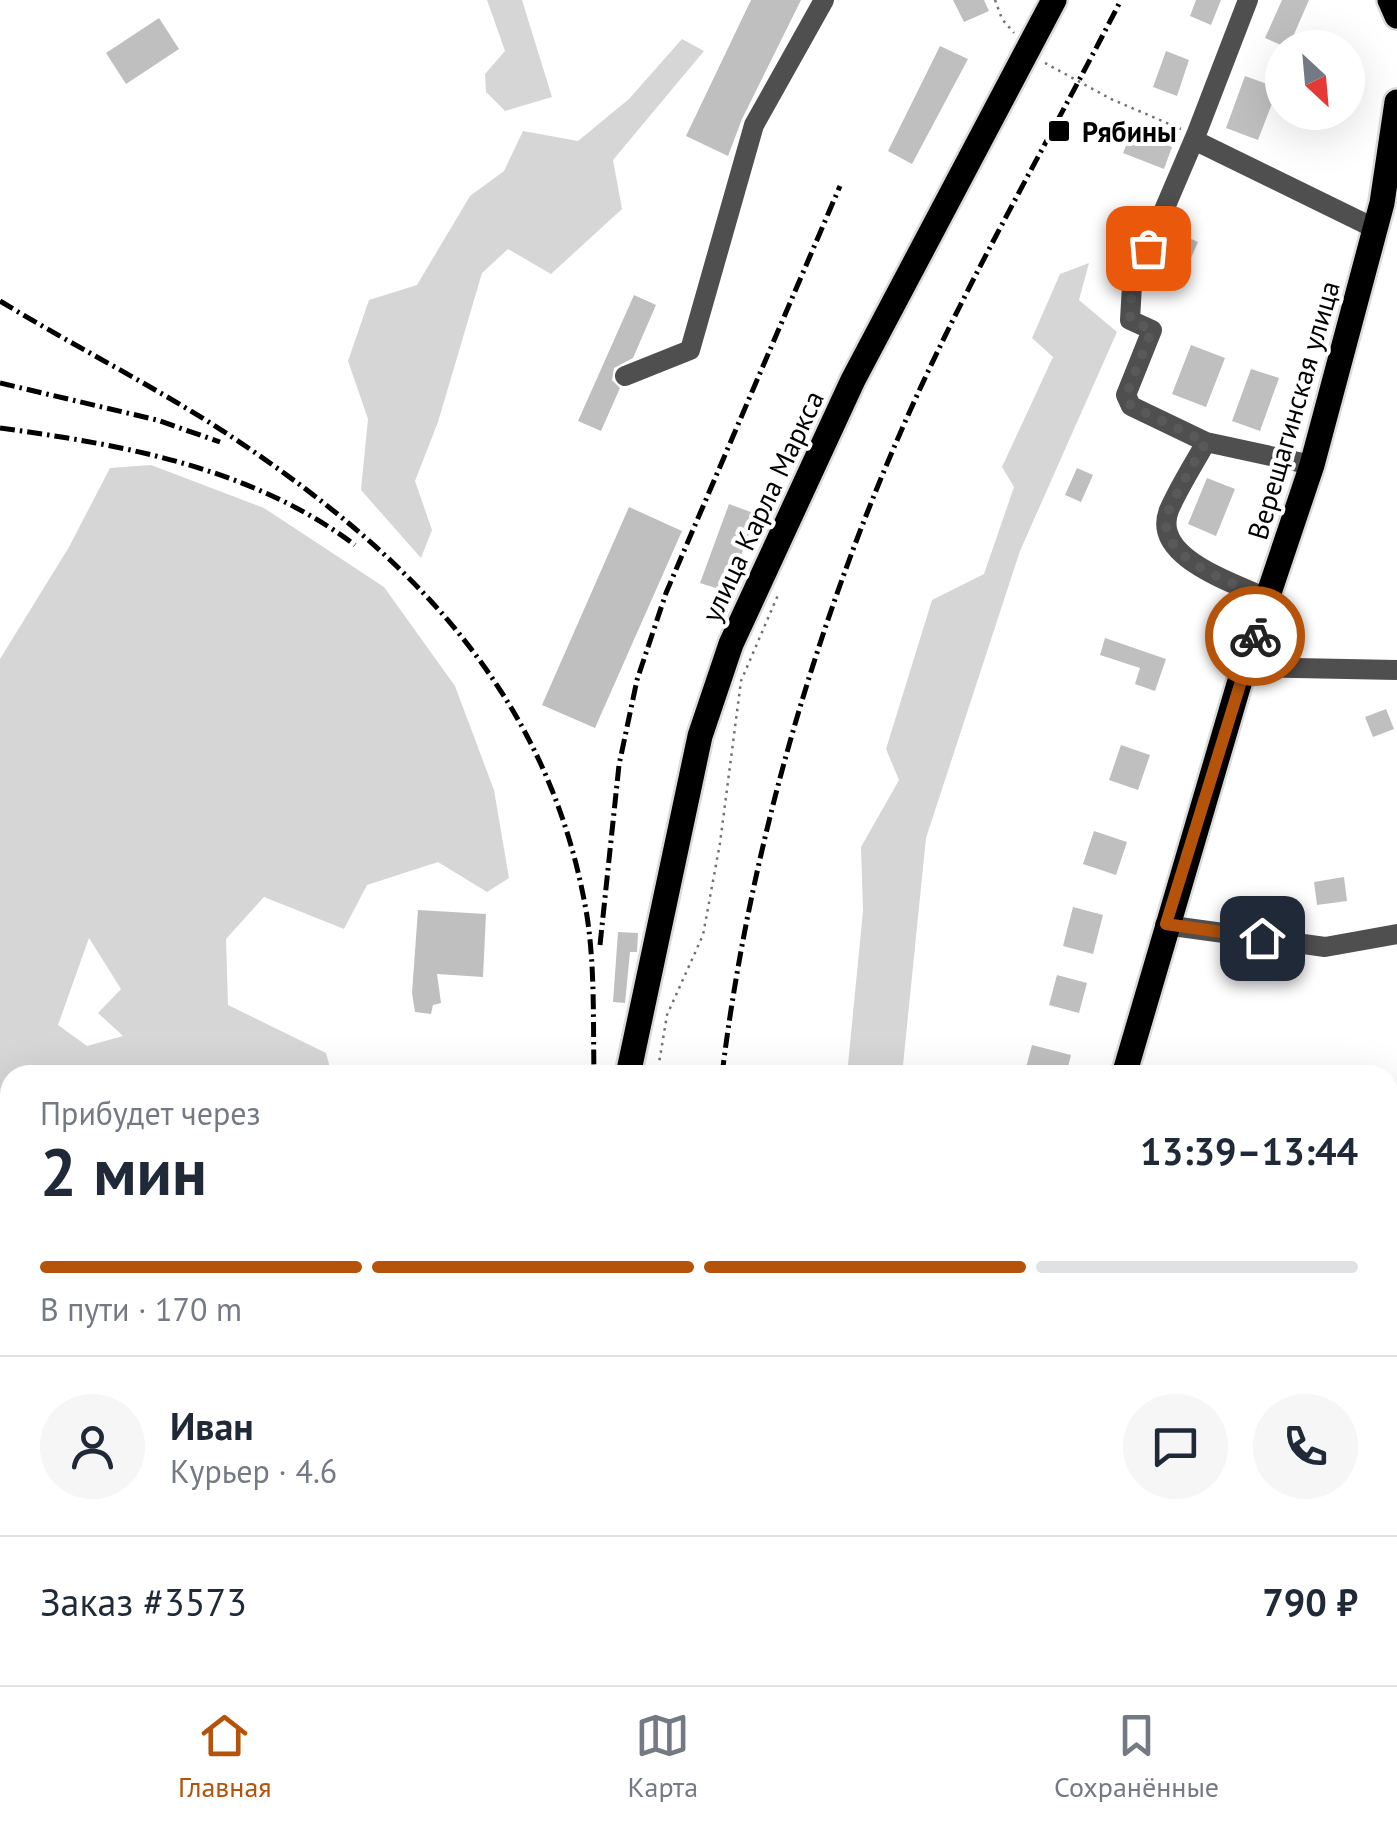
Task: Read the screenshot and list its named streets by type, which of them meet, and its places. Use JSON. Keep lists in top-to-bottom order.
{
  "streets": {
    "main road": ["Верещагинская улица", "улица Карла Маркса"]
  },
  "places": {
    "transit": ["Рябины"]
  },
  "north": "bottom right",
  "page": {
    "heading": ["2 мин", "Прибудет через", "13:39–13:44"],
    "panel": [
      "Иван",
      "Курьер · 4.6",
      "Заказ #3573",
      "790 ₽"
    ],
    "bar": "В пути · 170 m",
    "tabs": ["Главная", "Карта", "Сохранённые"]
  }
}
